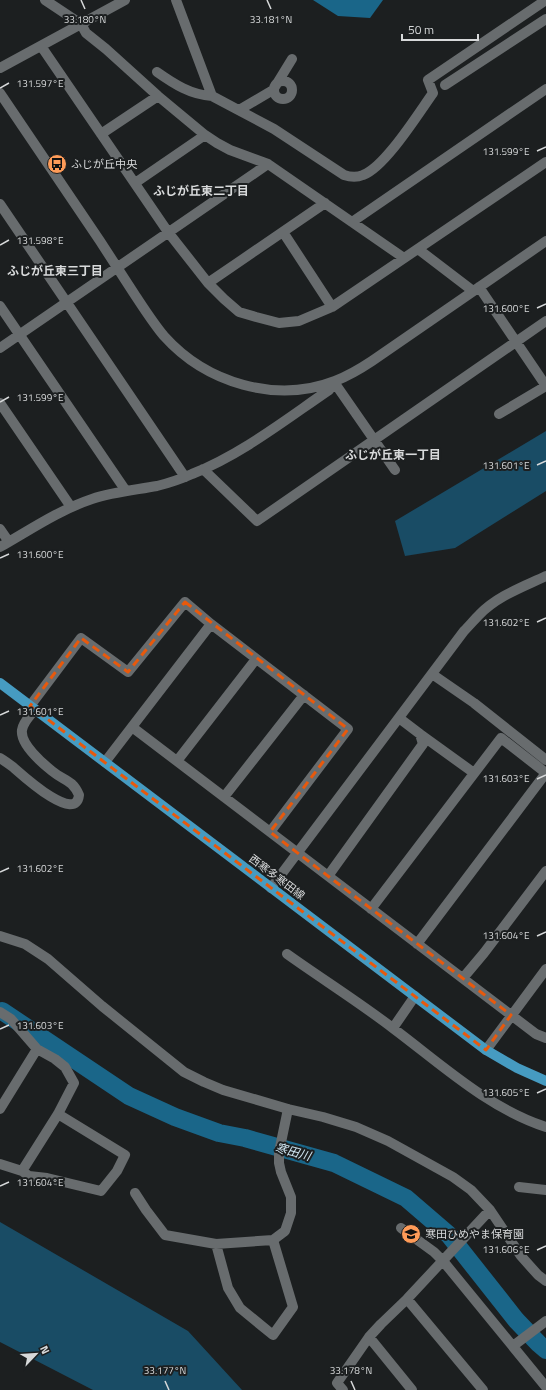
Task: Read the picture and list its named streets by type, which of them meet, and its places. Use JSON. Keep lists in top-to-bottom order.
{
  "streets": {
    "main road": ["西寒多寒田線"]
  },
  "districts": ["ふじが丘東二丁目", "ふじが丘東三丁目", "ふじが丘東一丁目"],
  "water": ["寒田川"],
  "places": {
    "bus stop": ["ふじが丘中央"],
    "school or university": ["寒田ひめやま保育園"]
  },
  "scale_bar": "50 m",
  "north": "top right",
  "coordinates": [
    "33.180°N",
    "33.181°N",
    "131.597°E",
    "131.599°E",
    "131.598°E",
    "131.600°E",
    "131.601°E",
    "131.602°E",
    "131.603°E",
    "131.604°E",
    "131.605°E",
    "131.606°E",
    "33.177°N",
    "33.178°N"
  ]
}
